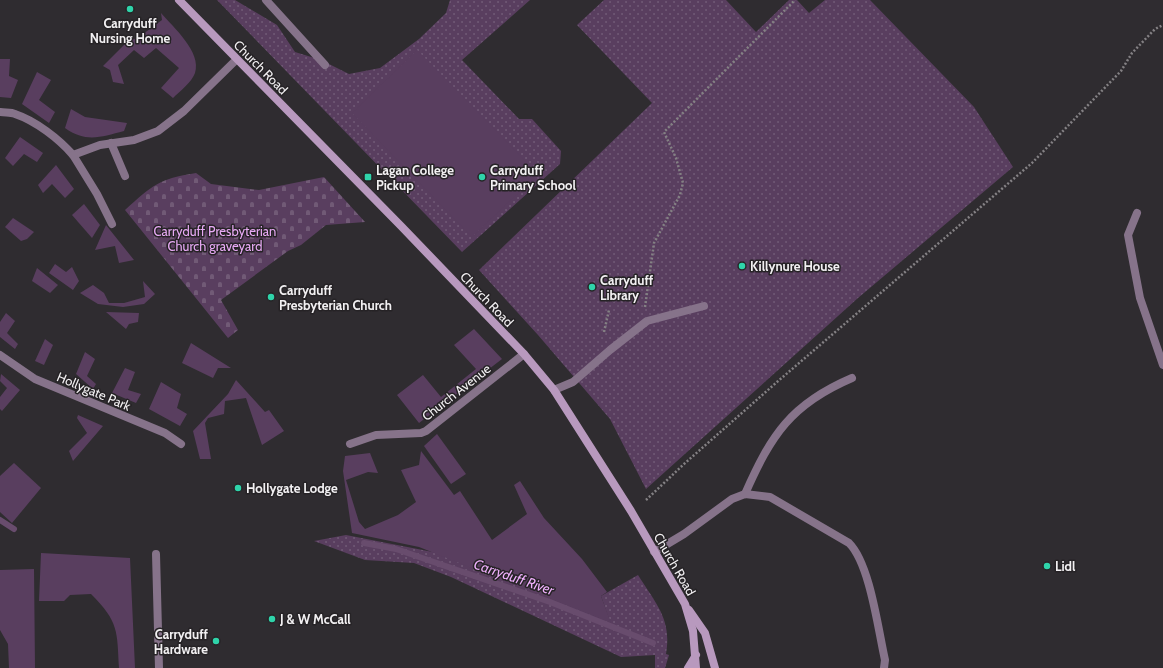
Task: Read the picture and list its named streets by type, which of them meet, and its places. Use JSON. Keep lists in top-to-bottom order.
{
  "streets": {
    "main road": ["Church Road"],
    "street": ["Hollygate Park", "Church Avenue"]
  },
  "crossings": [
    ["Church Road", "Church Avenue"]
  ],
  "water": ["Carryduff River"],
  "parks": ["Carryduff Presbyterian Church graveyard"],
  "places": {
    "other": [
      "Carryduff Nursing Home",
      "Carryduff Primary School",
      "Killynure House",
      "Carryduff Library",
      "Carryduff Presbyterian Church",
      "Hollygate Lodge",
      "Lidl",
      "J & W McCall",
      "Carryduff Hardware"
    ],
    "transit": ["Lagan College Pickup"]
  }
}
